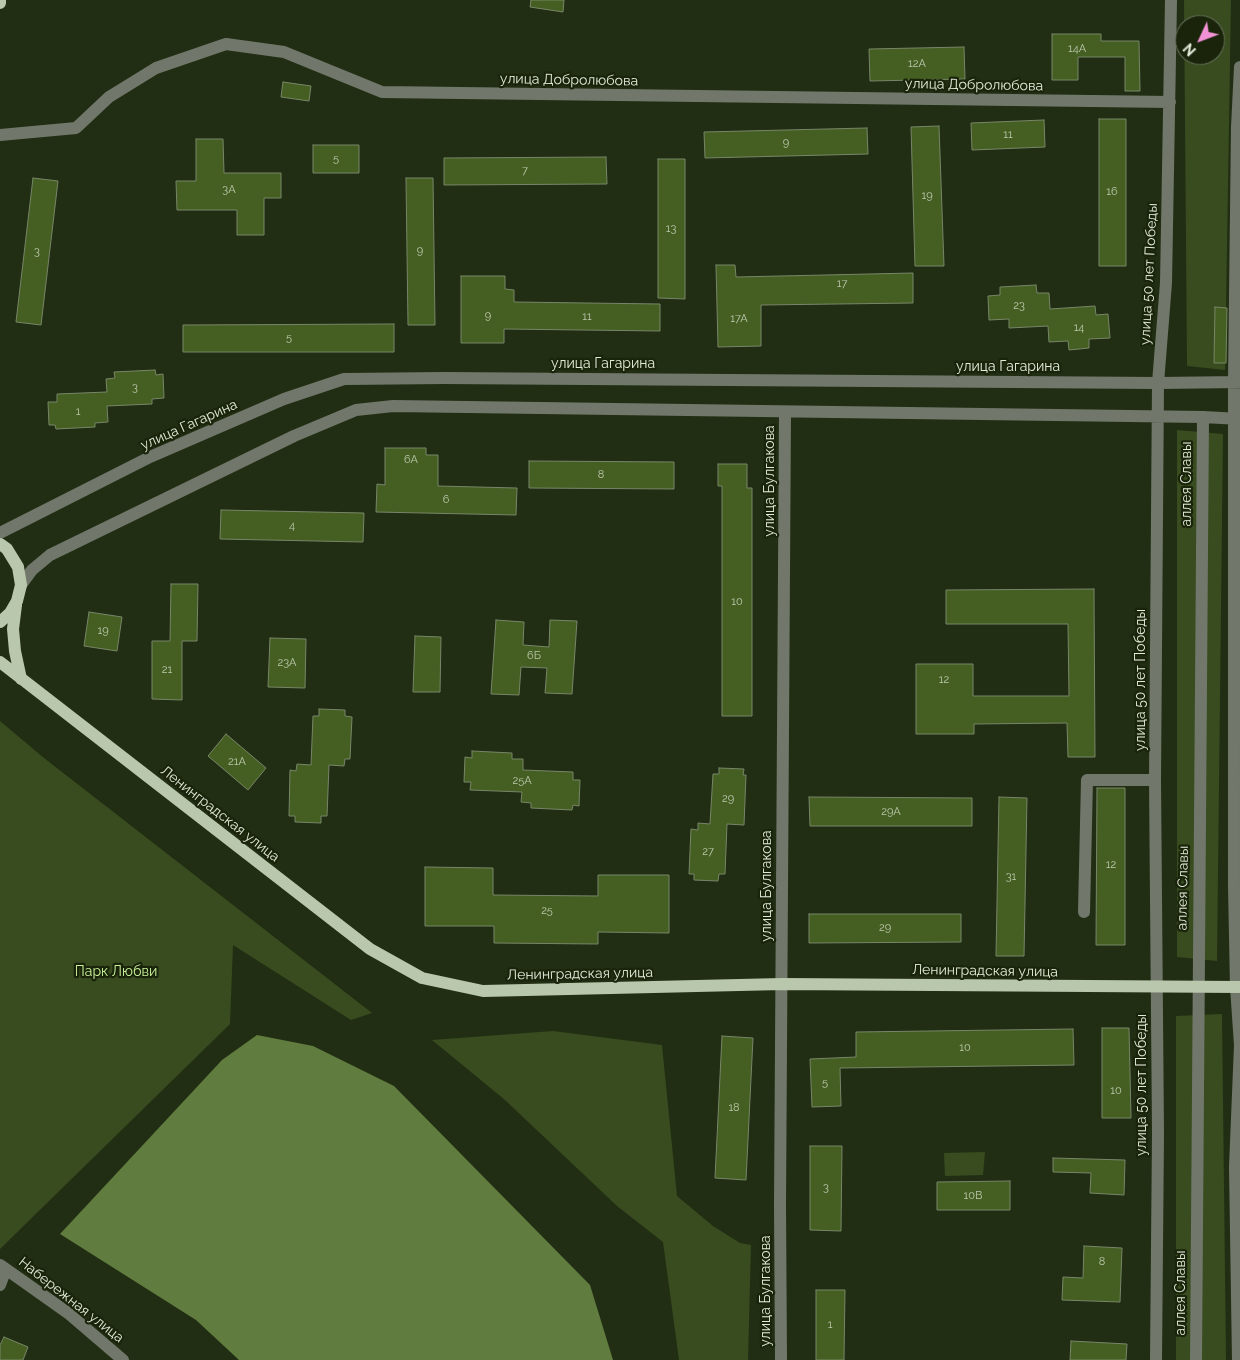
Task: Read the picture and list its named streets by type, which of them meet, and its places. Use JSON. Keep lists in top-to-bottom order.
{
  "streets": {
    "main road": ["Ленинградская улица"],
    "street": [
      "улица Добролюбова",
      "улица 50 лет Победы",
      "улица Гагарина",
      "улица Булгакова",
      "аллея Славы",
      "Набережная улица"
    ]
  },
  "crossings": [
    ["улица Добролюбова", "улица 50 лет Победы"],
    ["улица 50 лет Победы", "улица Гагарина"],
    ["улица 50 лет Победы", "Ленинградская улица"],
    ["улица Булгакова", "Ленинградская улица"],
    ["аллея Славы", "Ленинградская улица"]
  ],
  "parks": ["Парк Любви"],
  "house_numbers": [
    "14А",
    "12А",
    "11",
    "9",
    "5",
    "7",
    "3А",
    "16",
    "19",
    "13",
    "9",
    "3",
    "17",
    "23",
    "9",
    "11",
    "17А",
    "14",
    "5",
    "3",
    "1",
    "6А",
    "8",
    "6",
    "4",
    "10",
    "19",
    "6Б",
    "23А",
    "21",
    "12",
    "21А",
    "25А",
    "29",
    "29А",
    "27",
    "12",
    "31",
    "25",
    "29",
    "10",
    "5",
    "10",
    "18",
    "3",
    "10В",
    "8",
    "1"
  ],
  "north": "bottom left"
}
